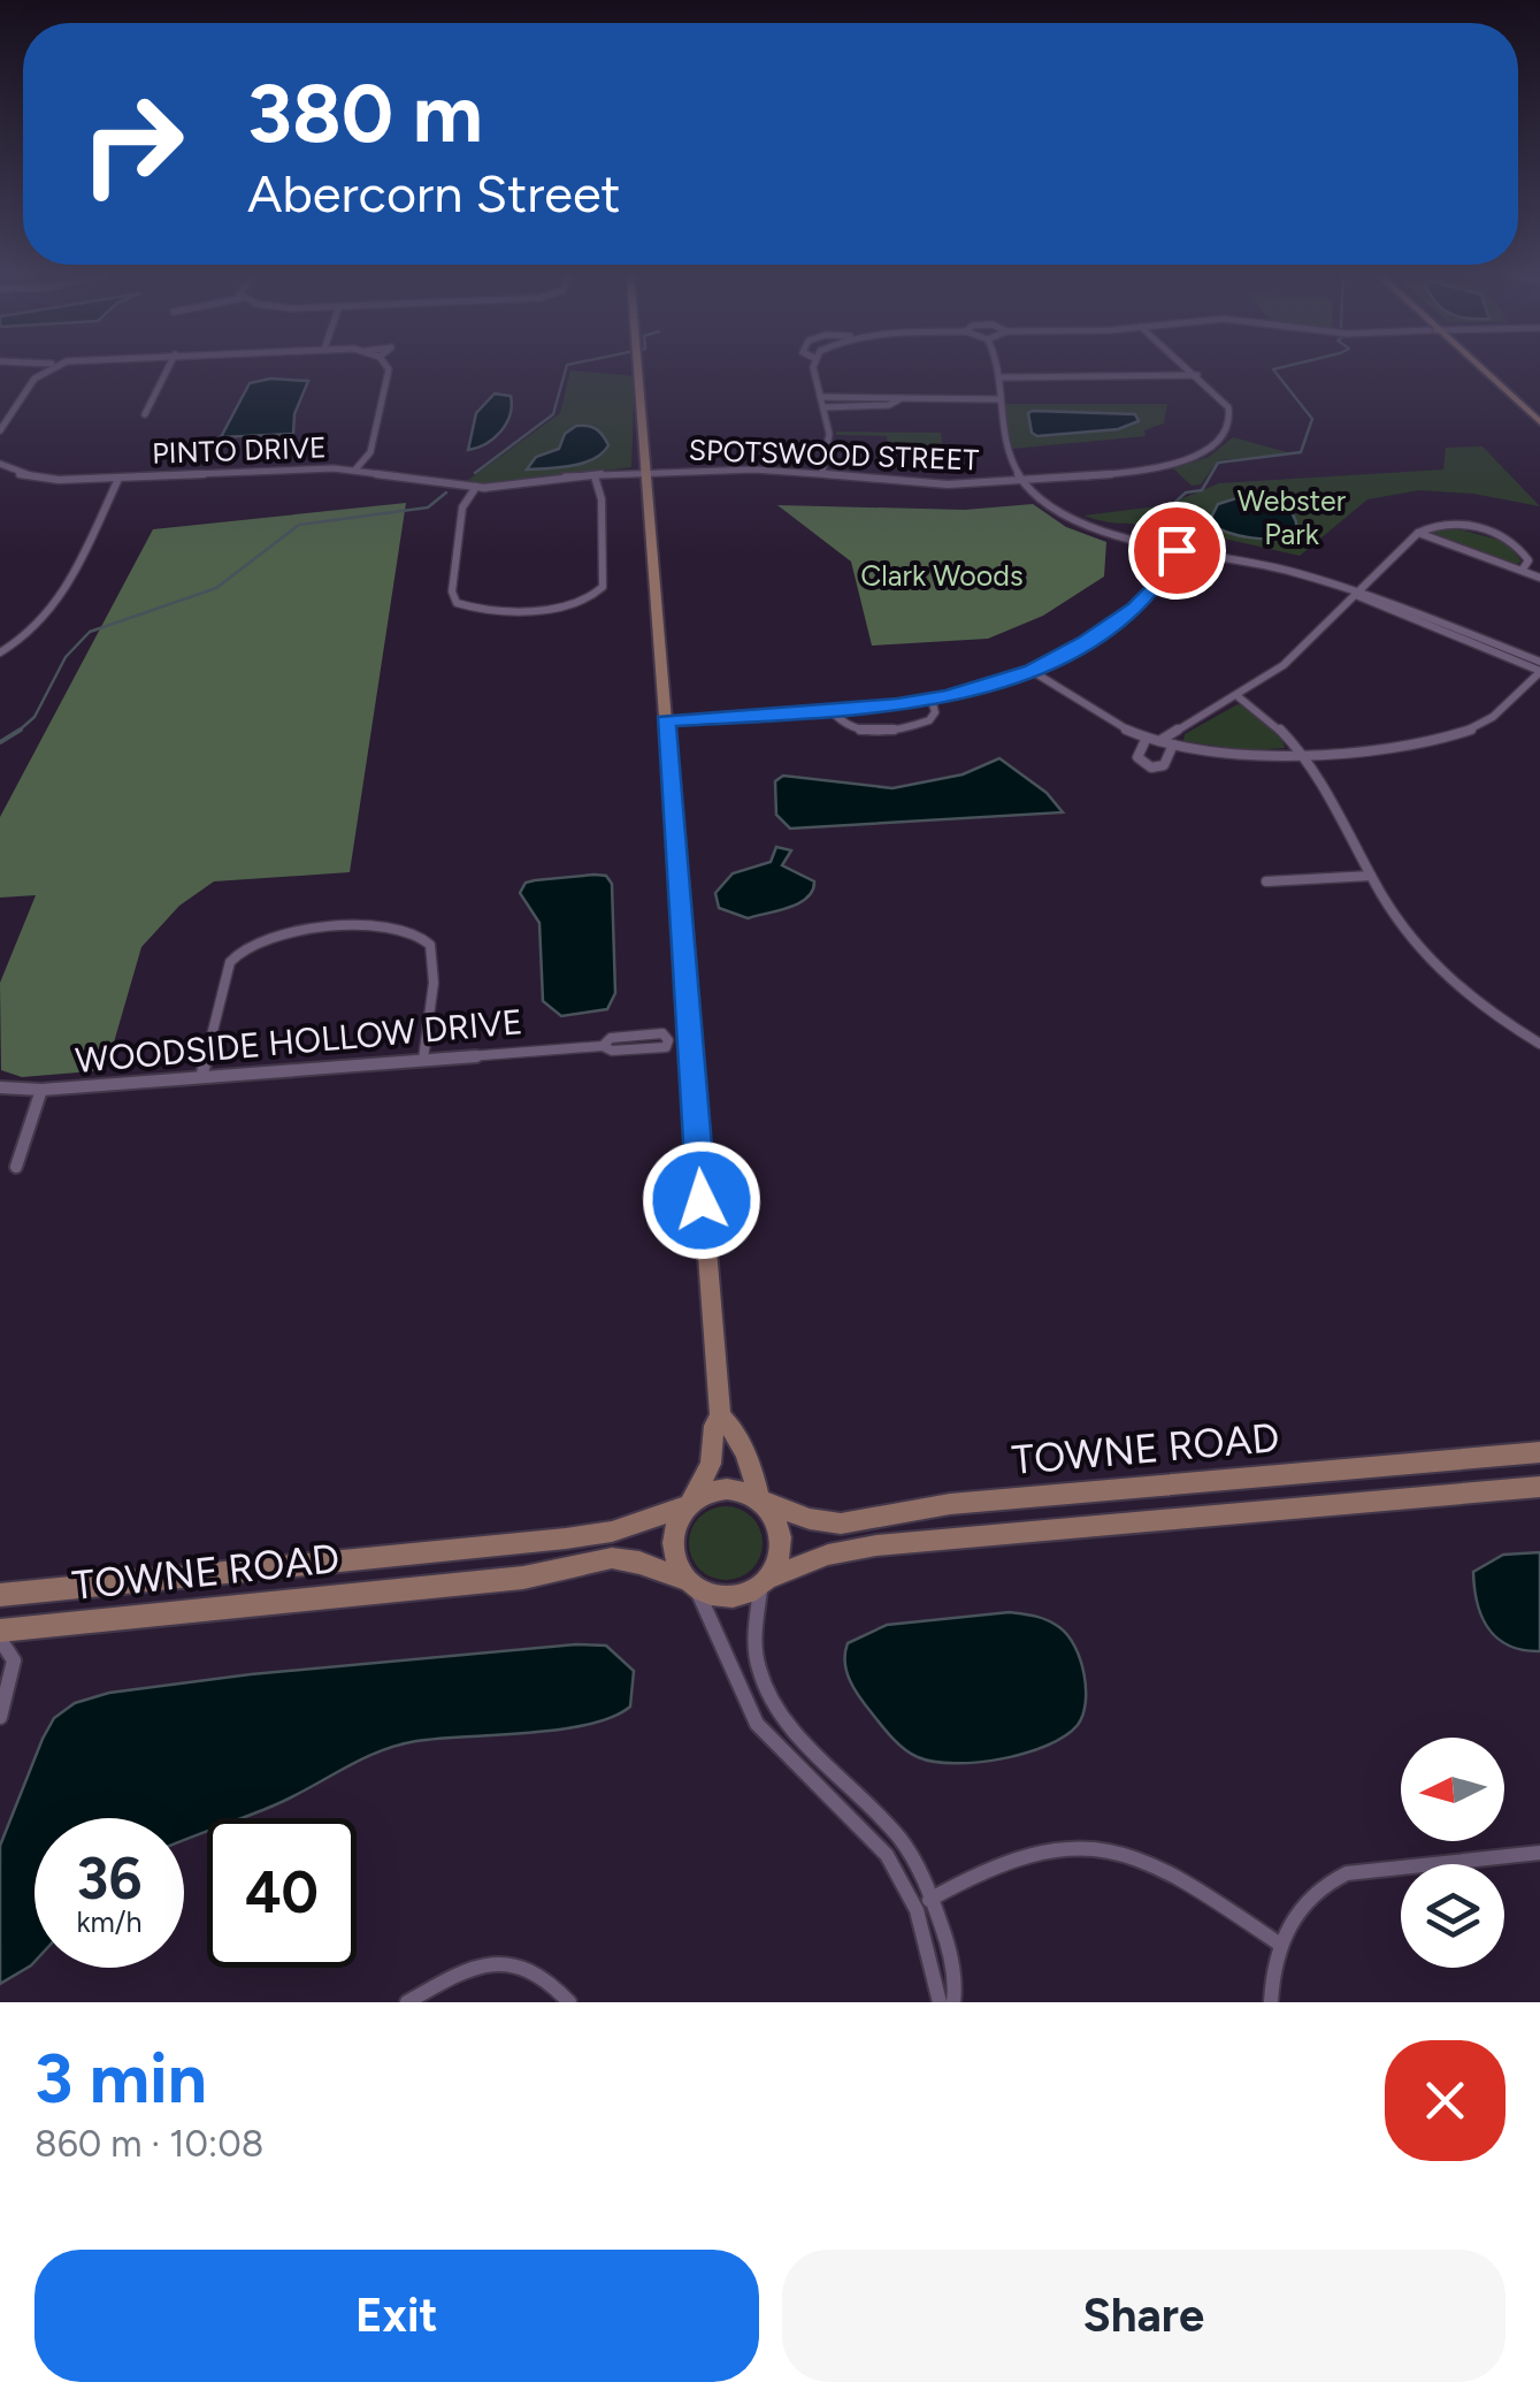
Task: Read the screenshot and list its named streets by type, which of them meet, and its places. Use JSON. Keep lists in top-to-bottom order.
{
  "streets": {
    "street": [
      "PINTO DRIVE",
      "SPOTSWOOD STREET",
      "WOODSIDE HOLLOW DRIVE",
      "TOWNE ROAD"
    ]
  },
  "crossings": [
    ["PINTO DRIVE", "SPOTSWOOD STREET"]
  ],
  "parks": ["Webster Park", "Clark Woods"],
  "north": "left",
  "page": {
    "turn": ["380 m", "Abercorn Street"],
    "speed": "36 km/h",
    "limit": "40",
    "heading": ["3 min", "860 m · 10:08"],
    "buttons": ["Exit", "Share"]
  }
}
